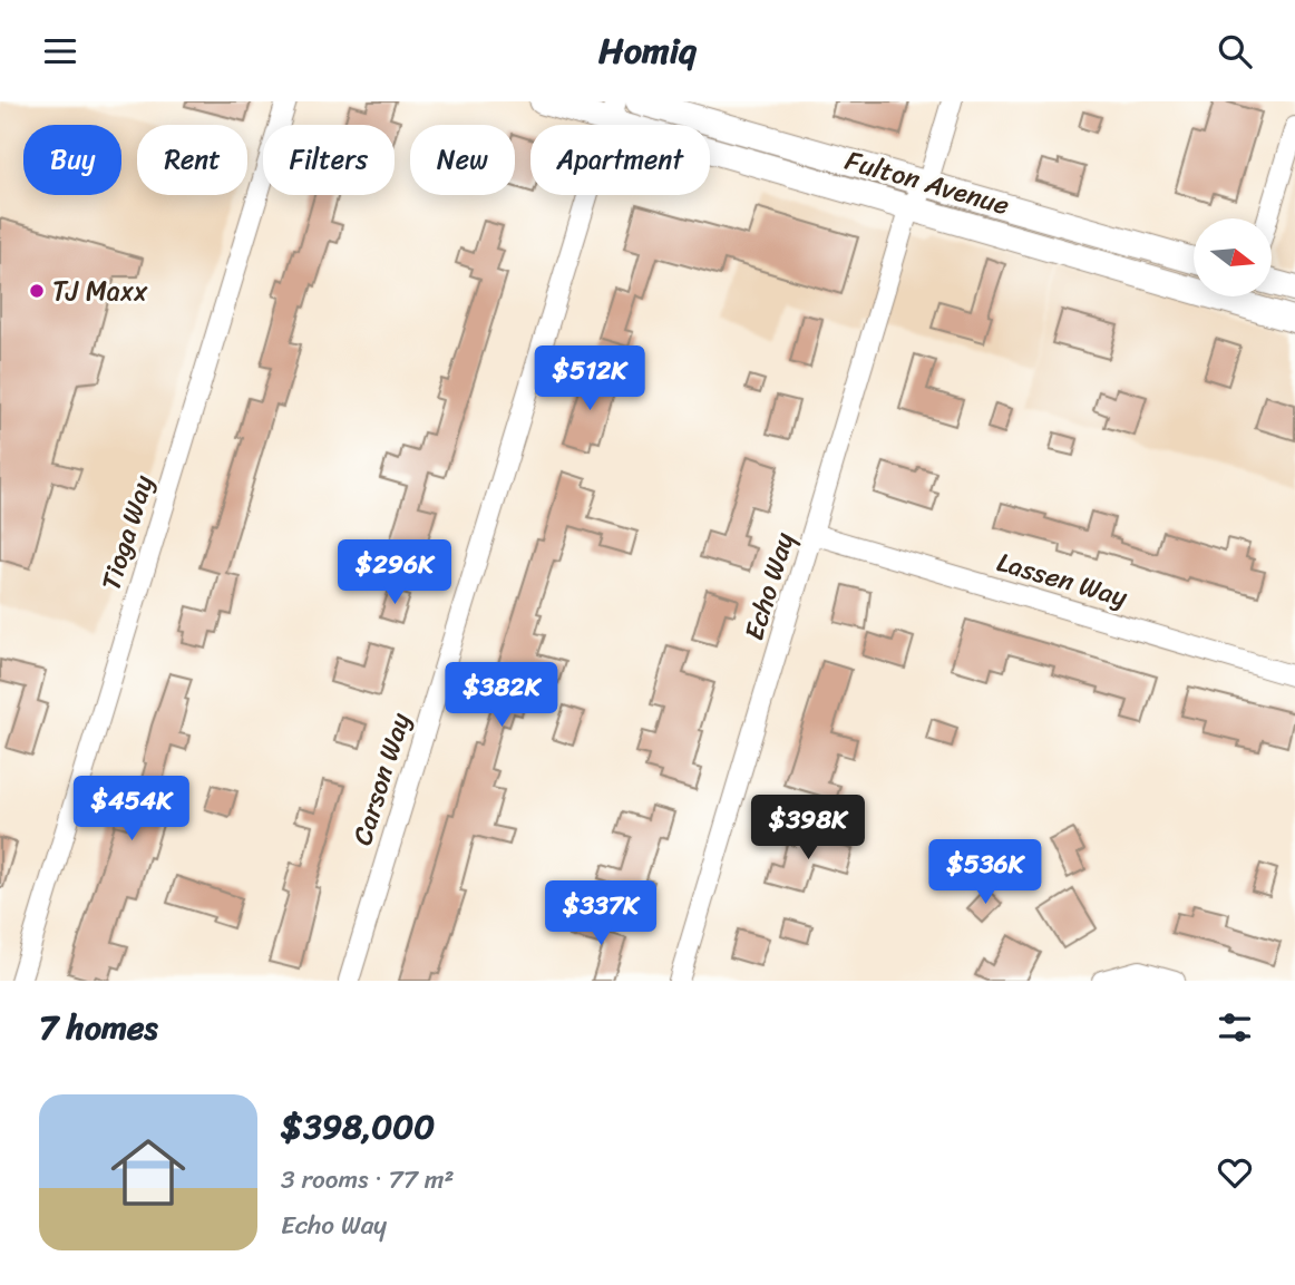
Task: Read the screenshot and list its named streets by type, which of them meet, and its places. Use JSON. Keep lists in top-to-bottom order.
{
  "streets": {
    "main road": ["Fulton Avenue"],
    "street": [
      "Tioga Way",
      "Lassen Way",
      "Echo Way",
      "Carson Way"
    ]
  },
  "crossings": [
    ["Fulton Avenue", "Echo Way"],
    ["Fulton Avenue", "Carson Way"],
    ["Lassen Way", "Echo Way"]
  ],
  "places": ["TJ Maxx"],
  "north": "right",
  "page": {
    "header": "Homiq",
    "chip": [
      "Buy",
      "Rent",
      "Filters",
      "New",
      "Apartment"
    ],
    "price": [
      "$512K",
      "$296K",
      "$382K",
      "$454K",
      "$398K",
      "$536K",
      "$337K"
    ],
    "heading": "7 homes",
    "list": [
      {
        "name": "$398,000",
        "note": "3 rooms · 77 m² · Echo Way"
      }
    ]
  }
}
